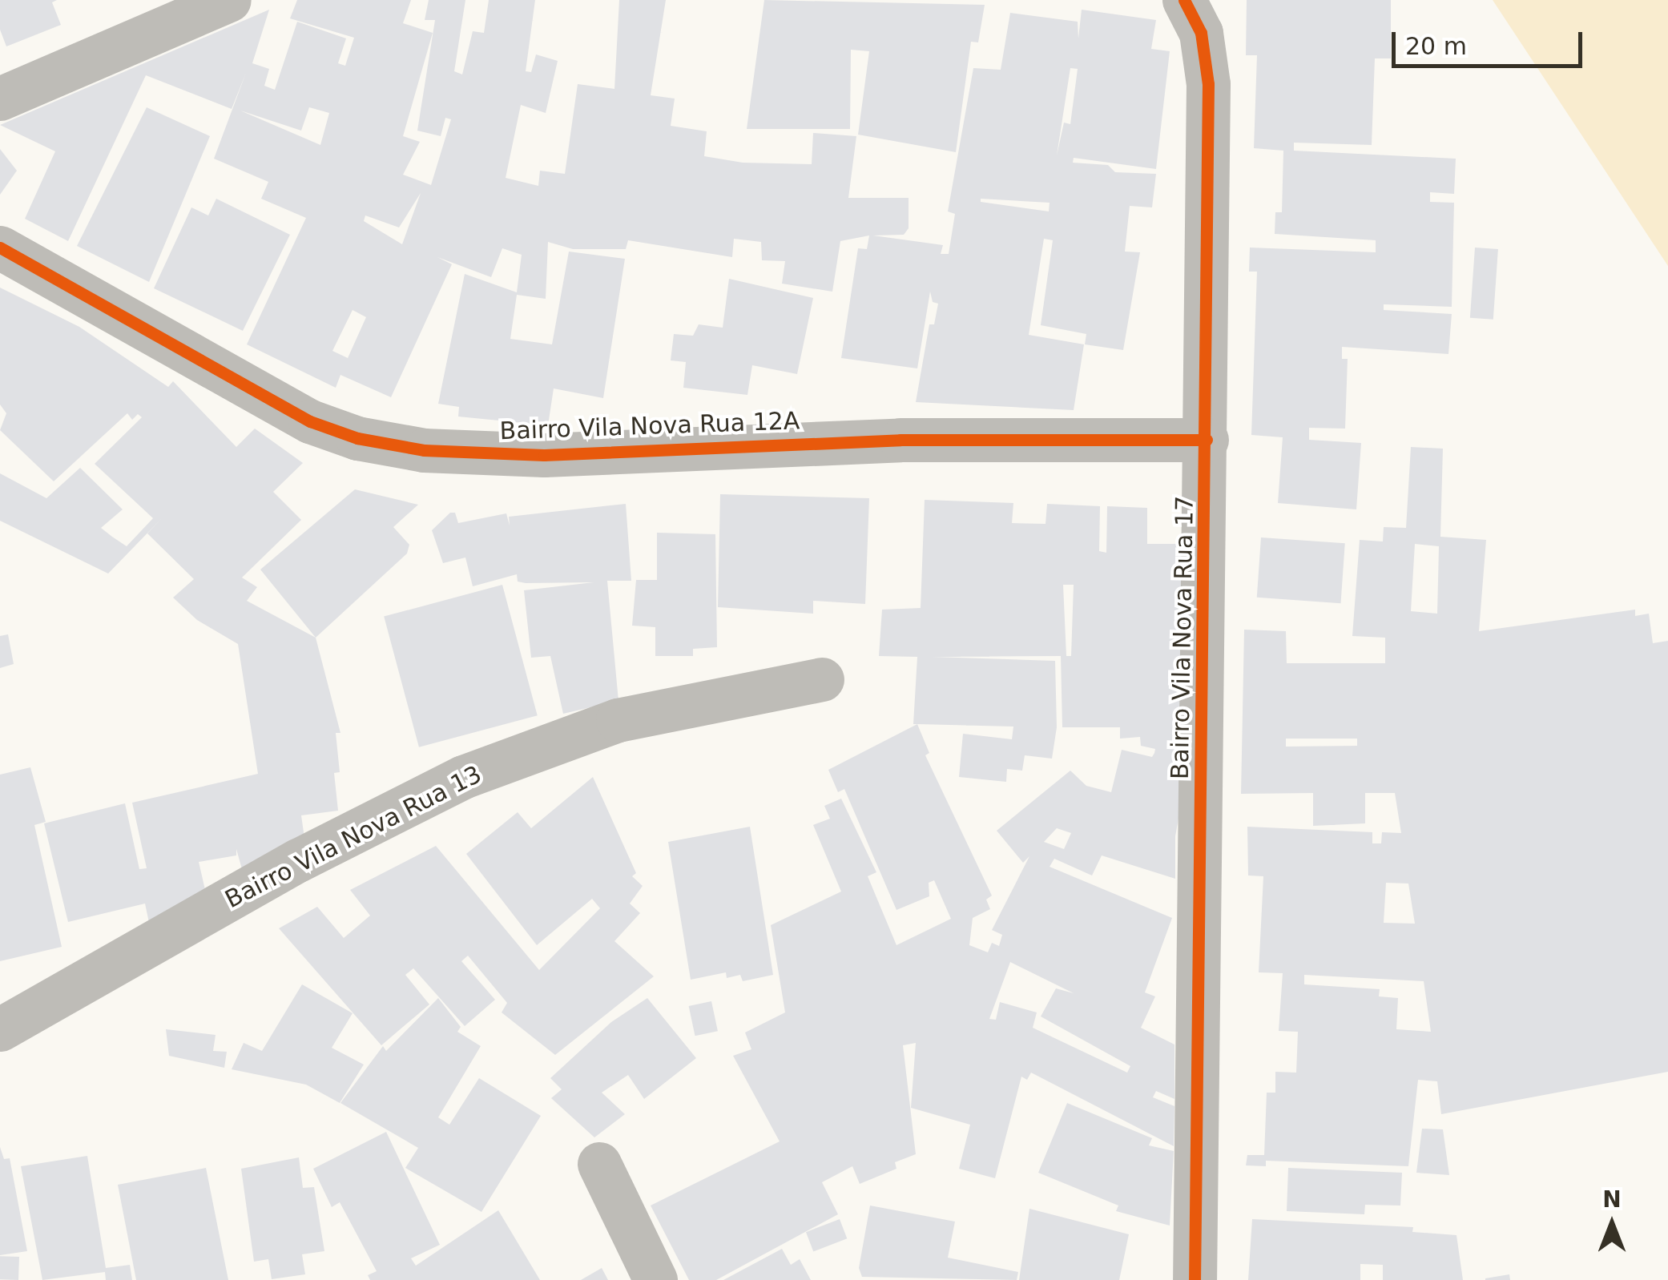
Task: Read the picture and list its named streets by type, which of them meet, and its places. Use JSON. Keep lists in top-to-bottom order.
{
  "streets": {
    "street": ["Bairro Vila Nova Rua 12A", "Bairro Vila Nova Rua 17", "Bairro Vila Nova Rua 13"]
  },
  "crossings": [
    ["Bairro Vila Nova Rua 12A", "Bairro Vila Nova Rua 17"]
  ],
  "scale_bar": "20 m",
  "north": "top"
}
